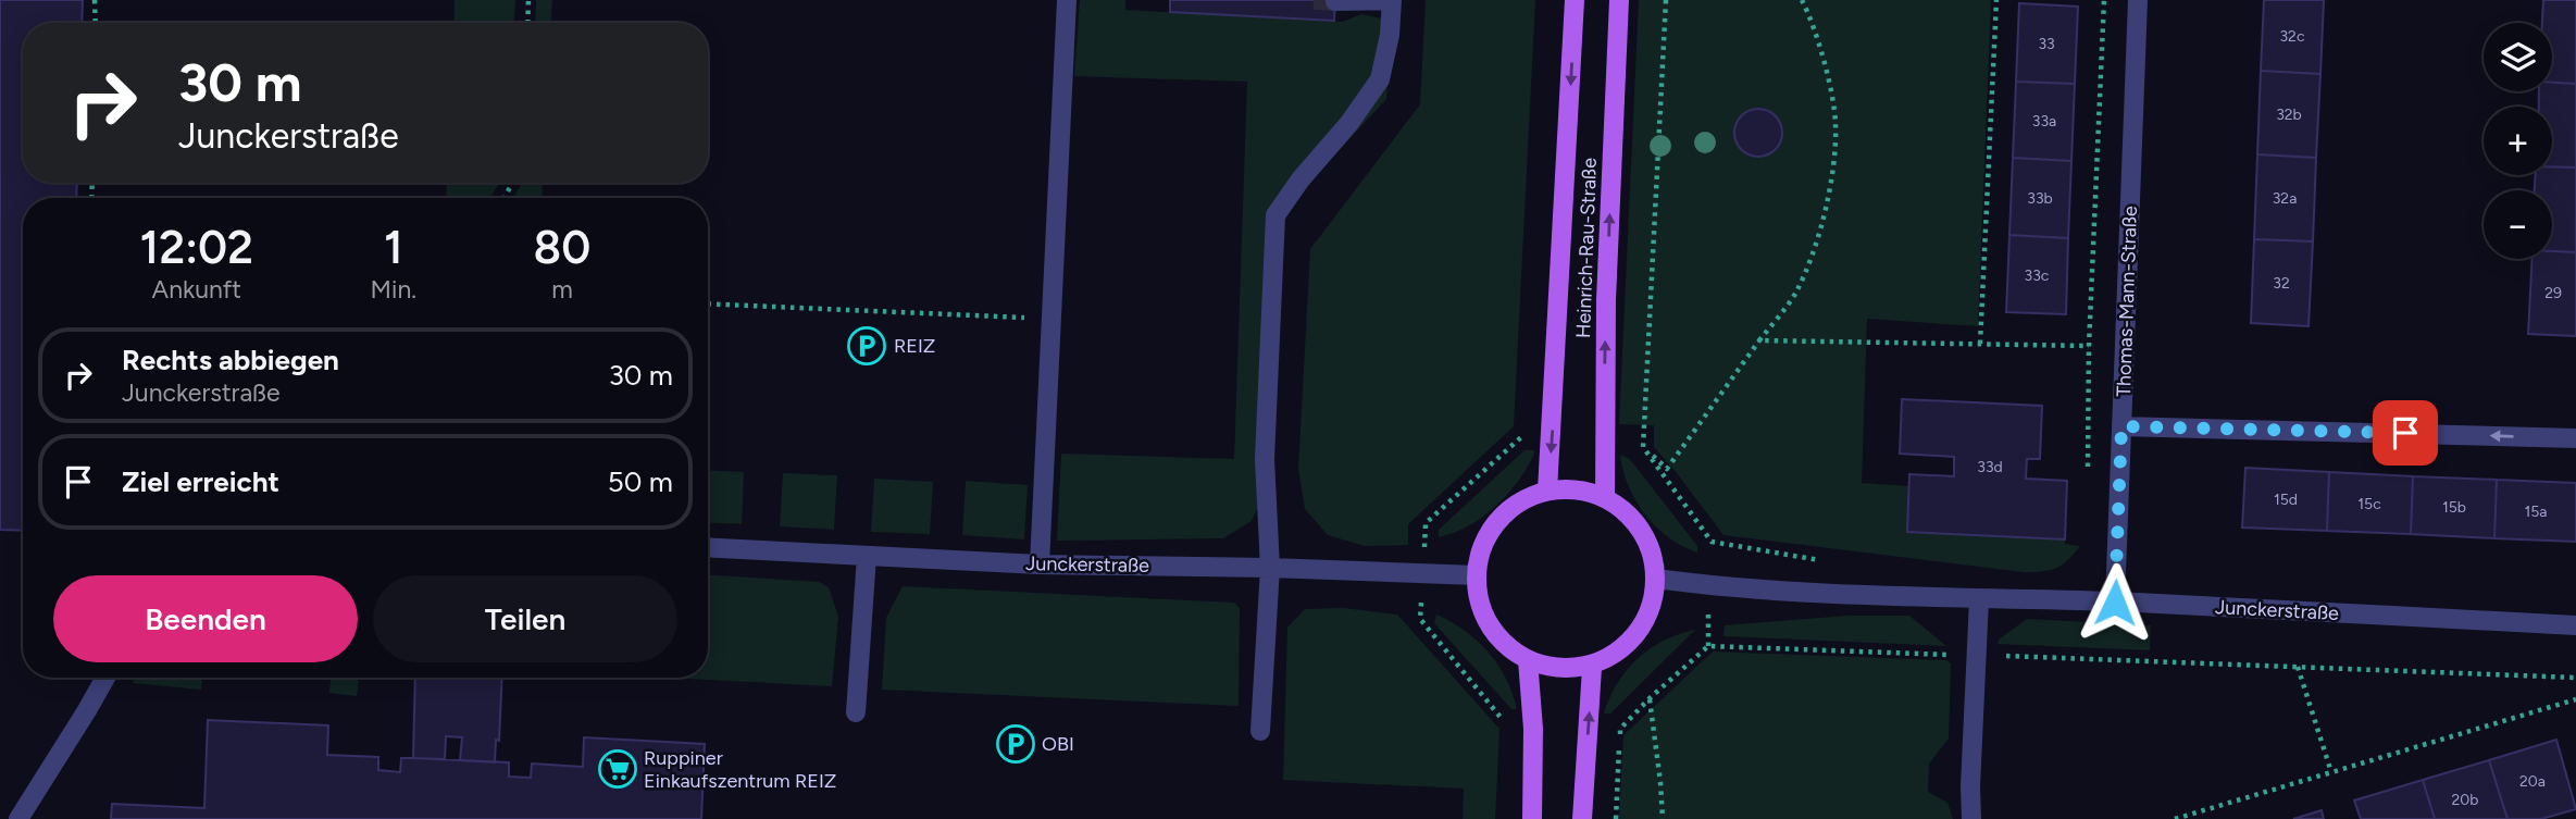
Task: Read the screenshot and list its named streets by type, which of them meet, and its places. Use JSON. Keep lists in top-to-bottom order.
{
  "streets": {
    "main road": ["Heinrich-Rau-Straße"],
    "street": ["Thomas-Mann-Straße", "Junckerstraße"]
  },
  "crossings": [
    ["Heinrich-Rau-Straße", "Junckerstraße"],
    ["Thomas-Mann-Straße", "Junckerstraße"]
  ],
  "places": {
    "parking": ["REIZ", "OBI"],
    "supermarket": ["Ruppiner Einkaufszentrum REIZ"]
  },
  "house_numbers": [
    "32c",
    "33",
    "32b",
    "33a",
    "33b",
    "32a",
    "33c",
    "32",
    "29",
    "33d",
    "15d",
    "15c",
    "15b",
    "15a",
    "20a",
    "20b"
  ],
  "page": {
    "map_buttons": ["+", "−"],
    "turn": ["30 m", "Junckerstraße"],
    "eta": [
      "12:02",
      "Ankunft",
      "1",
      "Min.",
      "80",
      "m"
    ],
    "list": [
      {
        "name": "Rechts abbiegen",
        "note": "Junckerstraße",
        "value": "30 m"
      },
      {
        "name": "Ziel erreicht",
        "value": "50 m"
      }
    ],
    "buttons": ["Beenden", "Teilen"]
  }
}
